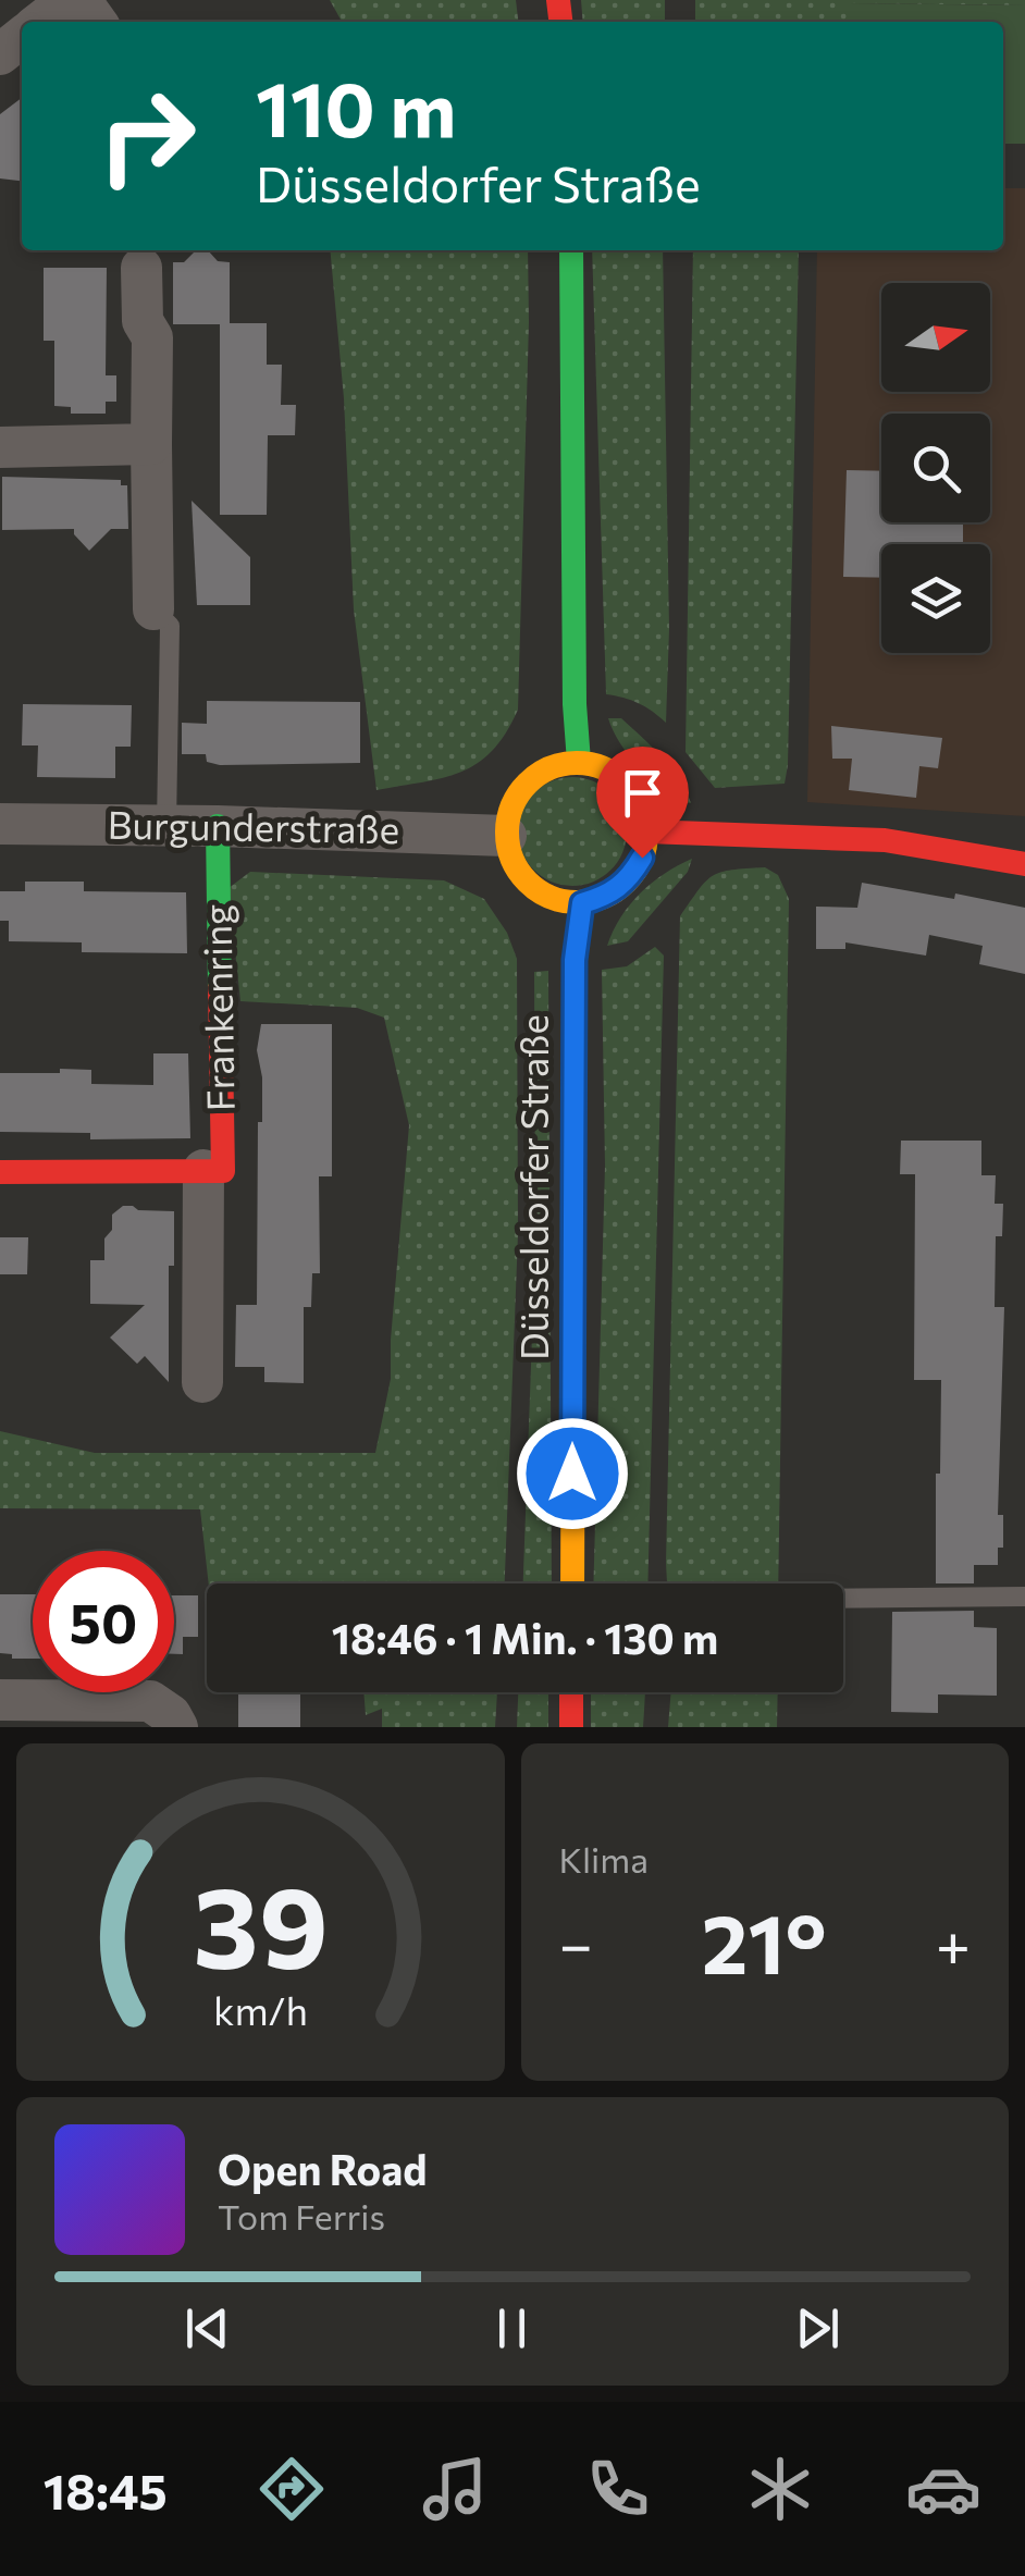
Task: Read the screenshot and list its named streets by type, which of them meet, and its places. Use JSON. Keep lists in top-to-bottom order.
{
  "streets": {
    "main road": ["Frankenring", "Düsseldorfer Straße"],
    "street": ["Burgunderstraße"]
  },
  "crossings": [
    ["Burgunderstraße", "Frankenring"],
    ["Burgunderstraße", "Düsseldorfer Straße"]
  ],
  "north": "right",
  "page": {
    "turn": ["110 m", "Düsseldorfer Straße"],
    "limit": "50",
    "trip": "18:46 · 1 Min. · 130 m",
    "tile": "Klima",
    "heat": ["−", "21°", "+"],
    "song": ["Open Road", "Tom Ferris"],
    "tabs": "18:45",
    "gauge": ["39", "km/h"]
  }
}
